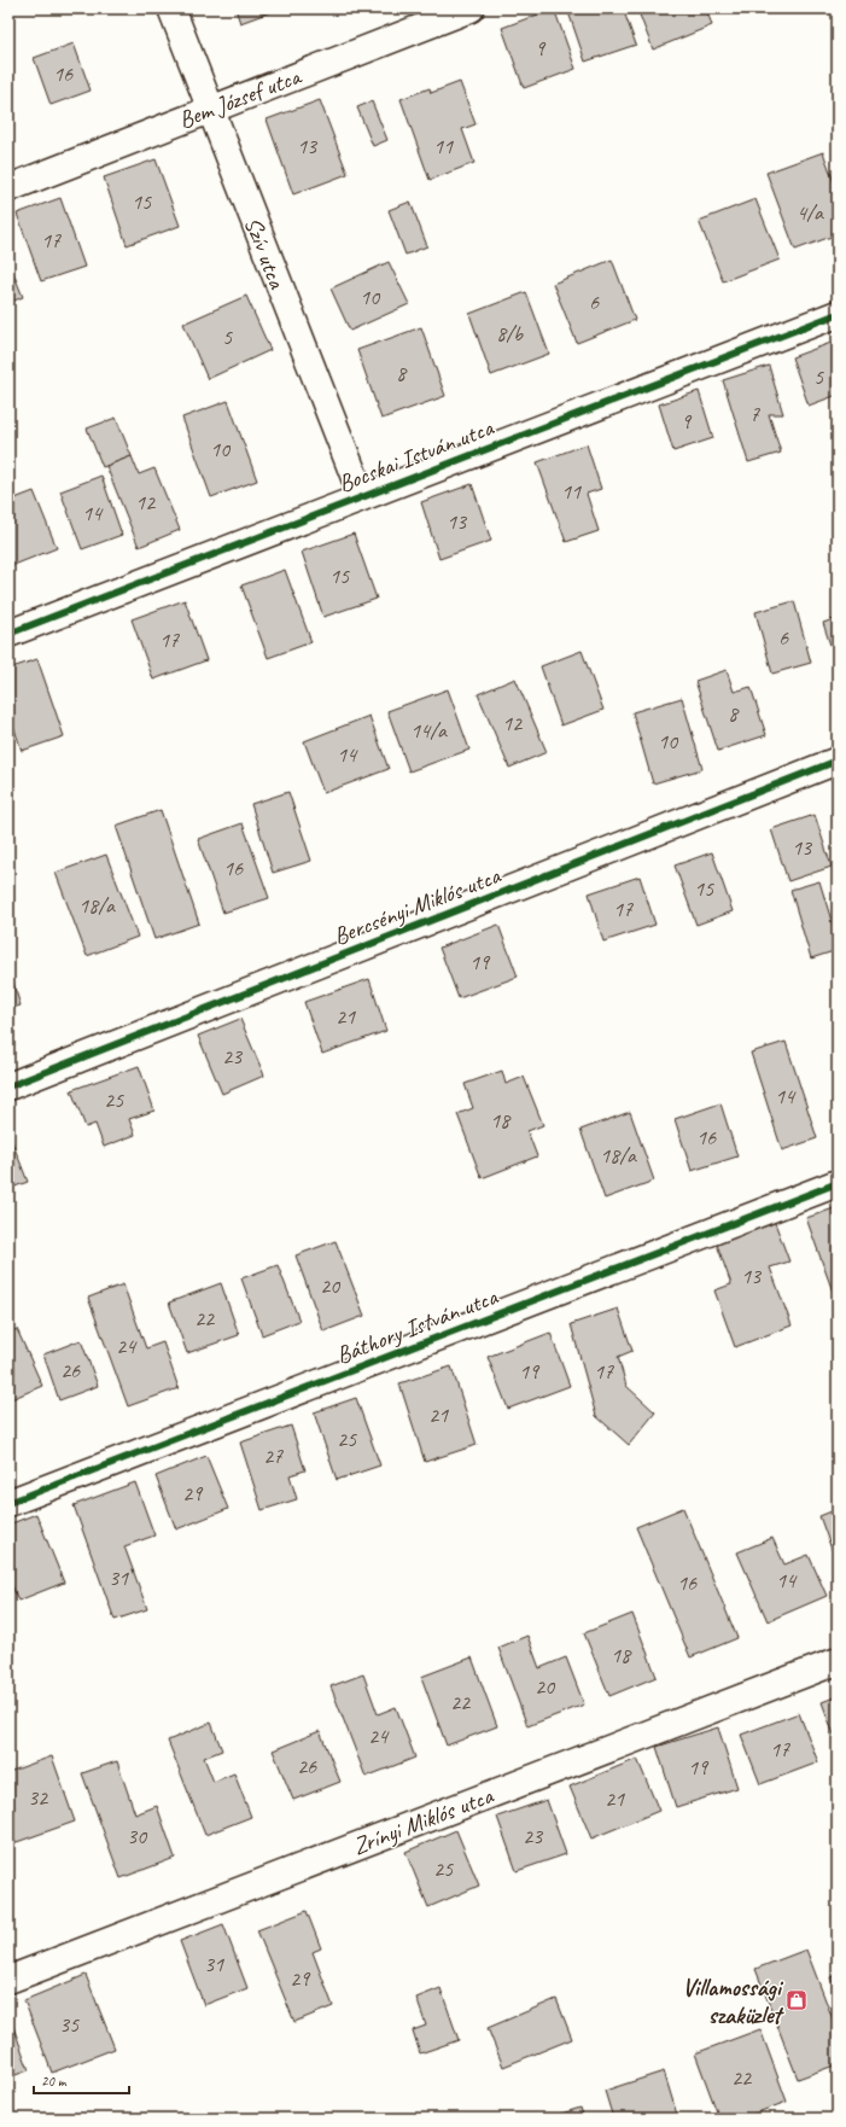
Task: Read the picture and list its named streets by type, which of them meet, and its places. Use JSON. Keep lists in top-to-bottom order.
{
  "streets": {
    "street": [
      "Bem József utca",
      "Szív utca",
      "Bocskai István utca",
      "Bercsényi Miklós utca",
      "Báthory István utca",
      "Zrínyi Miklós utca"
    ]
  },
  "crossings": [
    ["Bem József utca", "Szív utca"],
    ["Szív utca", "Bocskai István utca"]
  ],
  "places": {
    "shop": ["Villamossági szaküzlet"]
  },
  "house_numbers": [
    "9",
    "16",
    "13",
    "11",
    "15",
    "4/a",
    "17",
    "10",
    "6",
    "8/b",
    "5",
    "8",
    "5",
    "7",
    "9",
    "10",
    "11",
    "12",
    "14",
    "13",
    "15",
    "6",
    "17",
    "8",
    "12",
    "14/a",
    "10",
    "14",
    "13",
    "16",
    "15",
    "18/a",
    "17",
    "19",
    "21",
    "23",
    "14",
    "25",
    "18",
    "16",
    "18/a",
    "13",
    "20",
    "22",
    "24",
    "26",
    "19",
    "17",
    "21",
    "25",
    "27",
    "29",
    "31",
    "14",
    "16",
    "18",
    "20",
    "22",
    "24",
    "17",
    "26",
    "19",
    "32",
    "21",
    "30",
    "23",
    "25",
    "31",
    "29",
    "35",
    "22"
  ],
  "scale_bar": "20 m"
}
